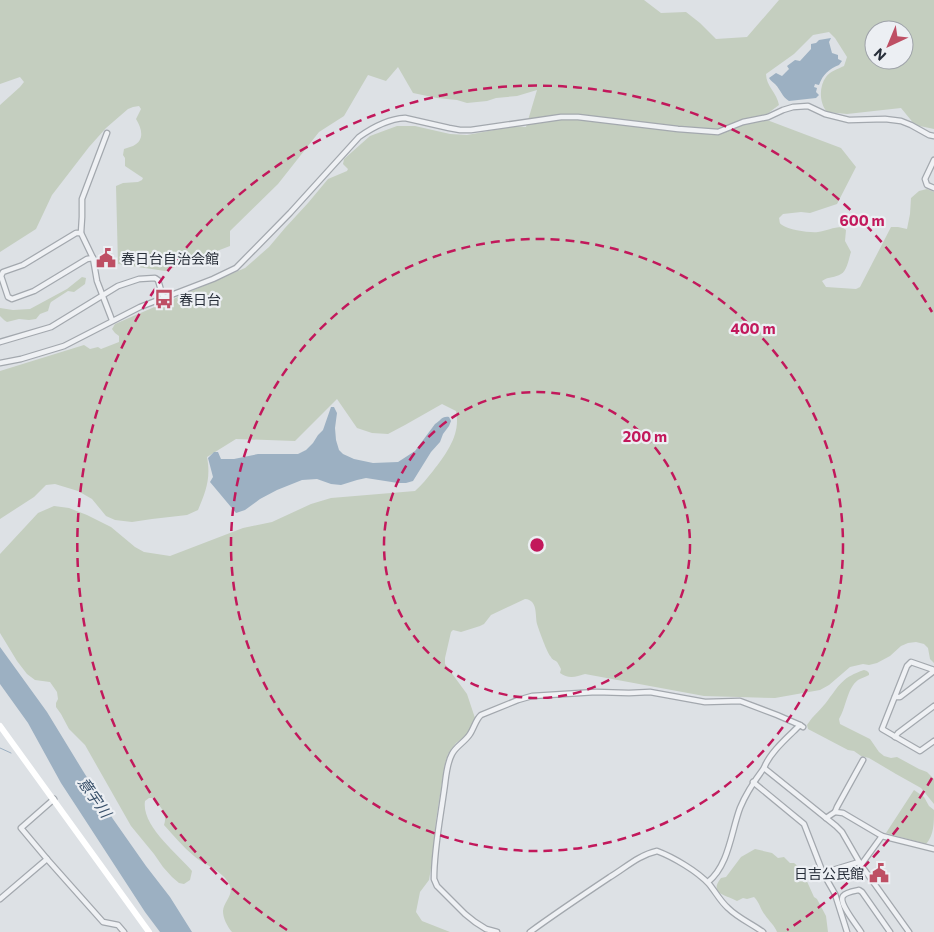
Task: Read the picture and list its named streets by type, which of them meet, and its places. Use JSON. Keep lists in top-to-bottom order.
{
  "water": ["意宇川"],
  "places": {
    "public building": ["春日台自治会館", "日吉公民館"],
    "bus stop": ["春日台"]
  },
  "north": "bottom left",
  "rings": ["600 m", "400 m", "200 m"]
}
